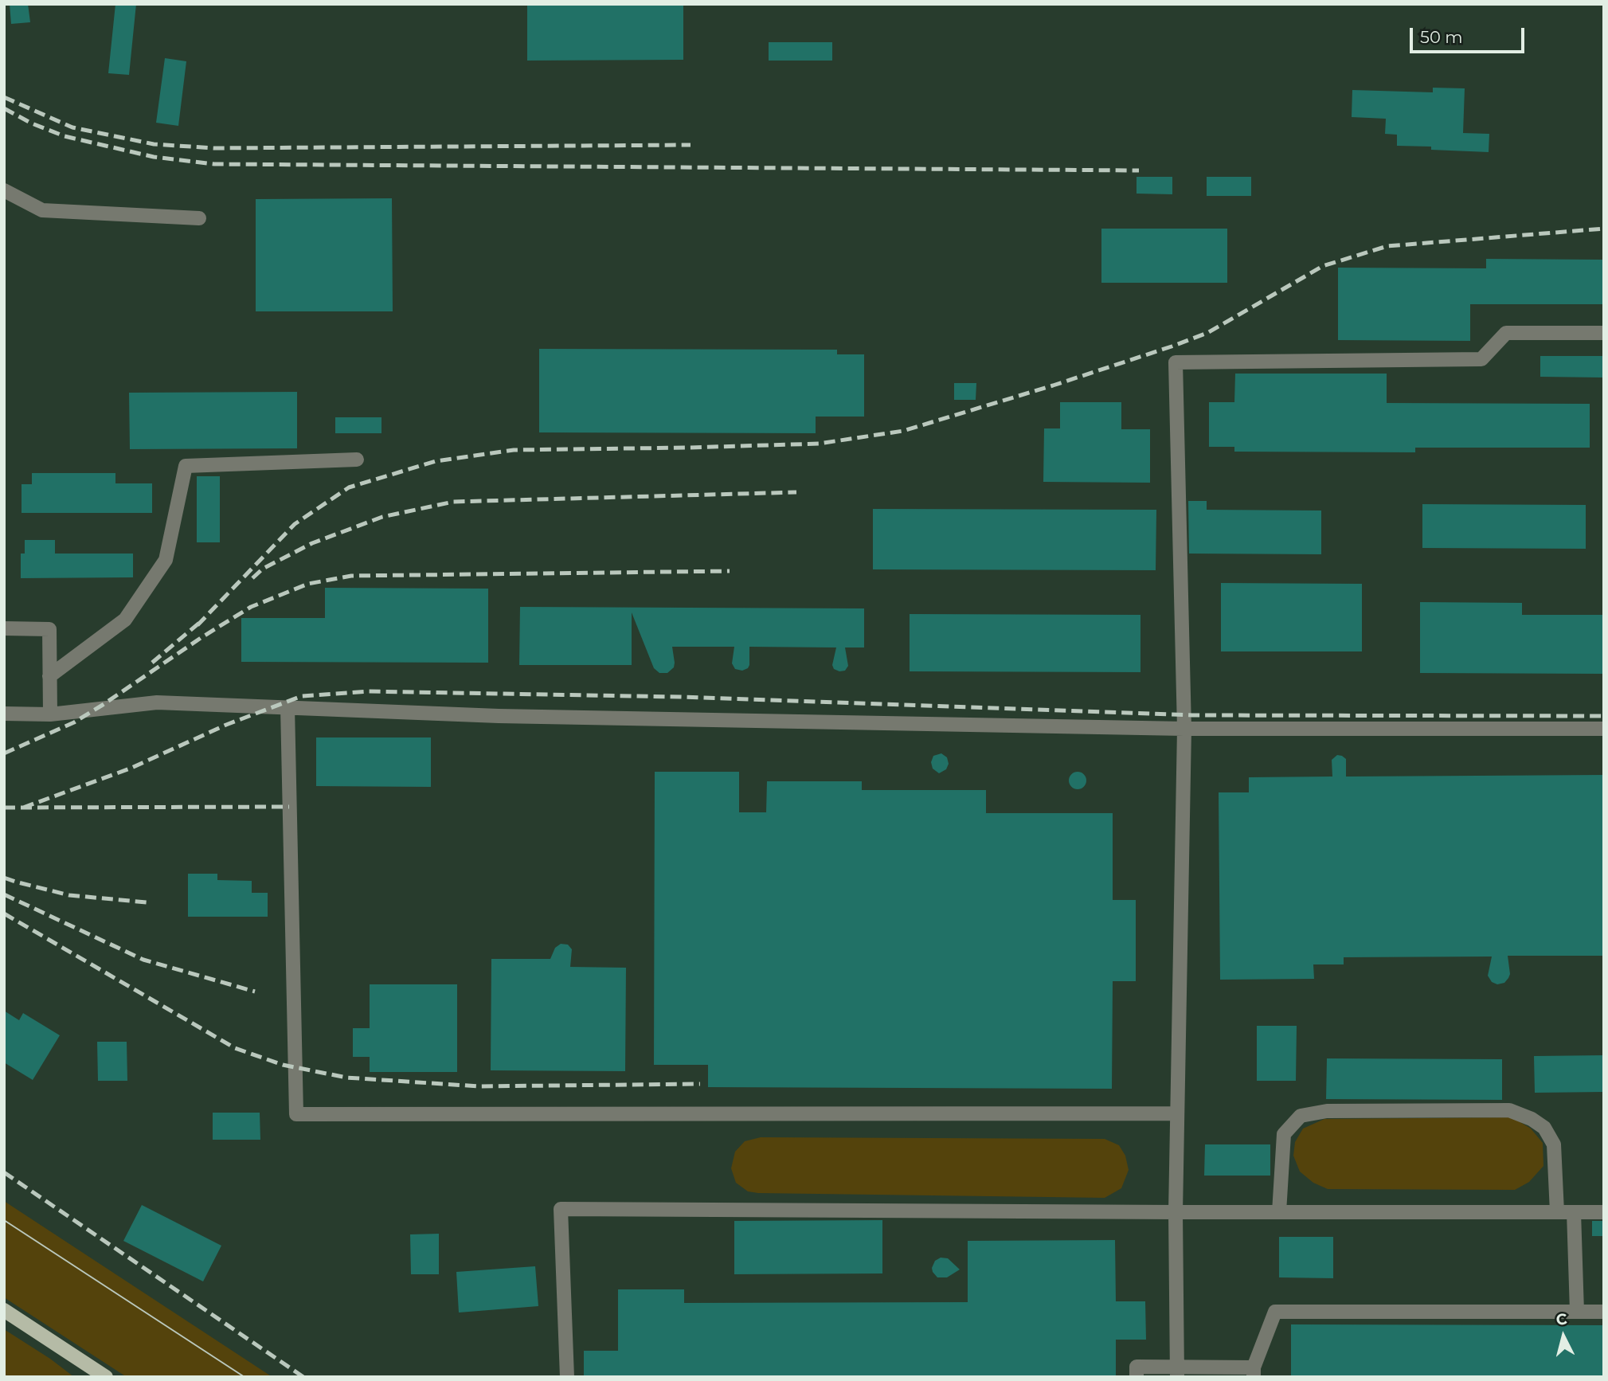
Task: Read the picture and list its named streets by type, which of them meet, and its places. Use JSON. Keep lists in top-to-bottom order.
{
  "scale_bar": "50 m",
  "north": "top"
}
